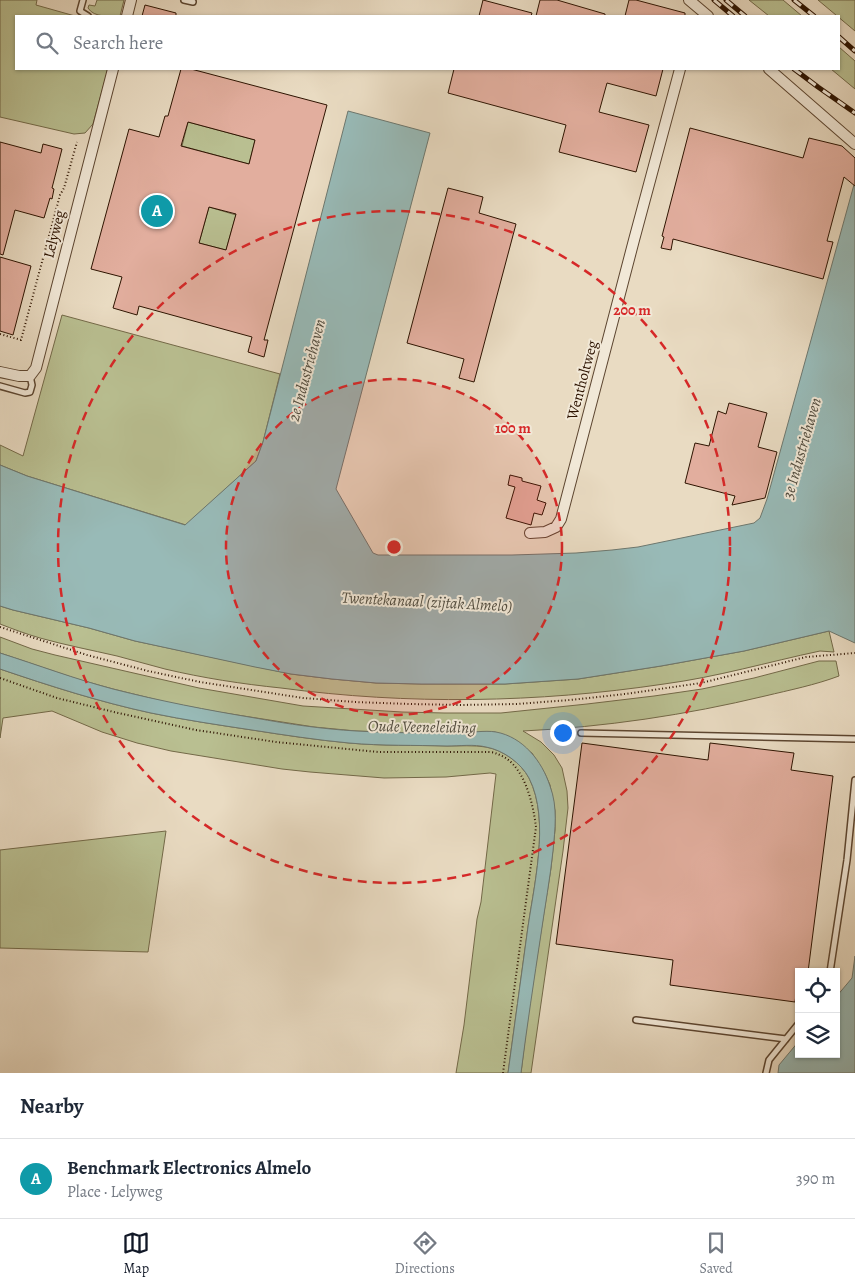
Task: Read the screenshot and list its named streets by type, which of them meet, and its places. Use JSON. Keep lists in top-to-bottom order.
{
  "streets": {
    "street": ["Lelyweg", "Wentholtweg"]
  },
  "water": [
    "2e Industriehaven",
    "3e Industriehaven",
    "Twentekanaal (zijtak Almelo)",
    "Oude Veeneleiding"
  ],
  "page": {
    "search": "Search here",
    "pins": "A",
    "heading": "Nearby",
    "list": [
      {
        "mark": "A",
        "name": "Benchmark Electronics Almelo",
        "note": "Place · Lelyweg",
        "value": "390 m"
      }
    ],
    "nav": ["Map", "Directions", "Saved"]
  },
  "rings": ["200 m", "100 m"]
}
